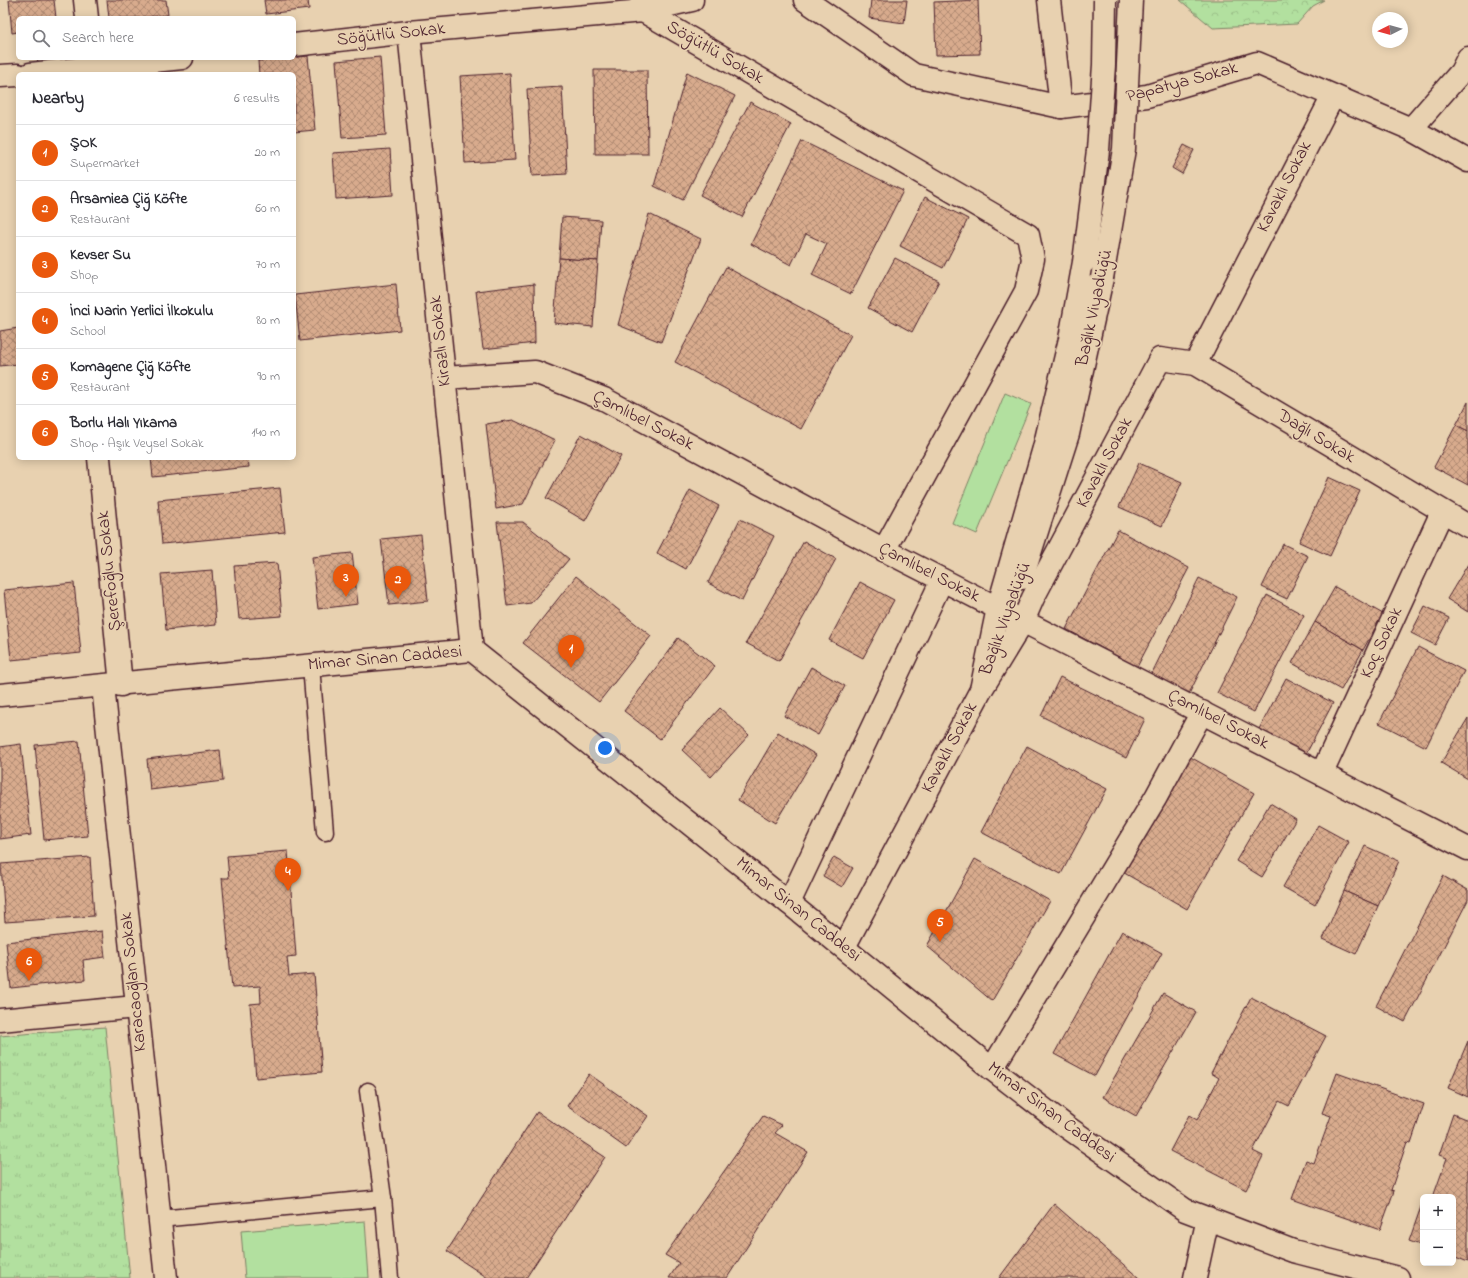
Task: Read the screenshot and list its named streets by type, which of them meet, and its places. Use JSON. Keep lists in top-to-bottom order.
{
  "streets": {
    "street": [
      "Söğütlü Sokak",
      "Papatya Sokak",
      "Kavaklı Sokak",
      "Bağlık Viyadüğü",
      "Kirazlı Sokak",
      "Çamlıbel Sokak",
      "Dağlı Sokak",
      "Şerefoğlu Sokak",
      "Koç Sokak",
      "Mimar Sinan Caddesi",
      "Karacaoğlan Sokak"
    ]
  },
  "crossings": [
    ["Söğütlü Sokak", "Kirazlı Sokak"],
    ["Söğütlü Sokak", "Çamlıbel Sokak"],
    ["Papatya Sokak", "Kavaklı Sokak"],
    ["Kavaklı Sokak", "Bağlık Viyadüğü"],
    ["Kavaklı Sokak", "Çamlıbel Sokak"],
    ["Kavaklı Sokak", "Dağlı Sokak"],
    ["Kavaklı Sokak", "Mimar Sinan Caddesi"],
    ["Bağlık Viyadüğü", "Çamlıbel Sokak"],
    ["Kirazlı Sokak", "Çamlıbel Sokak"],
    ["Kirazlı Sokak", "Mimar Sinan Caddesi"],
    ["Çamlıbel Sokak", "Koç Sokak"],
    ["Dağlı Sokak", "Koç Sokak"],
    ["Şerefoğlu Sokak", "Mimar Sinan Caddesi"],
    ["Şerefoğlu Sokak", "Karacaoğlan Sokak"],
    ["Mimar Sinan Caddesi", "Karacaoğlan Sokak"]
  ],
  "north": "left",
  "page": {
    "search": "Search here",
    "heading": ["Nearby", "6 results"],
    "list": [
      {
        "mark": "1",
        "name": "ŞOK",
        "note": "Supermarket",
        "value": "20 m"
      },
      {
        "mark": "2",
        "name": "Arsamiea Çiğ Köfte",
        "note": "Restaurant",
        "value": "60 m"
      },
      {
        "mark": "3",
        "name": "Kevser Su",
        "note": "Shop",
        "value": "70 m"
      },
      {
        "mark": "4",
        "name": "İnci Narin Yerlici İlkokulu",
        "note": "School",
        "value": "80 m"
      },
      {
        "mark": "5",
        "name": "Komagene Çiğ Köfte",
        "note": "Restaurant",
        "value": "90 m"
      },
      {
        "mark": "6",
        "name": "Borlu Halı Yıkama",
        "note": "Shop · Aşık Veysel Sokak",
        "value": "140 m"
      }
    ],
    "pins": [
      "3",
      "2",
      "1",
      "4",
      "5",
      "6"
    ],
    "map_buttons": ["+", "−"]
  }
}
